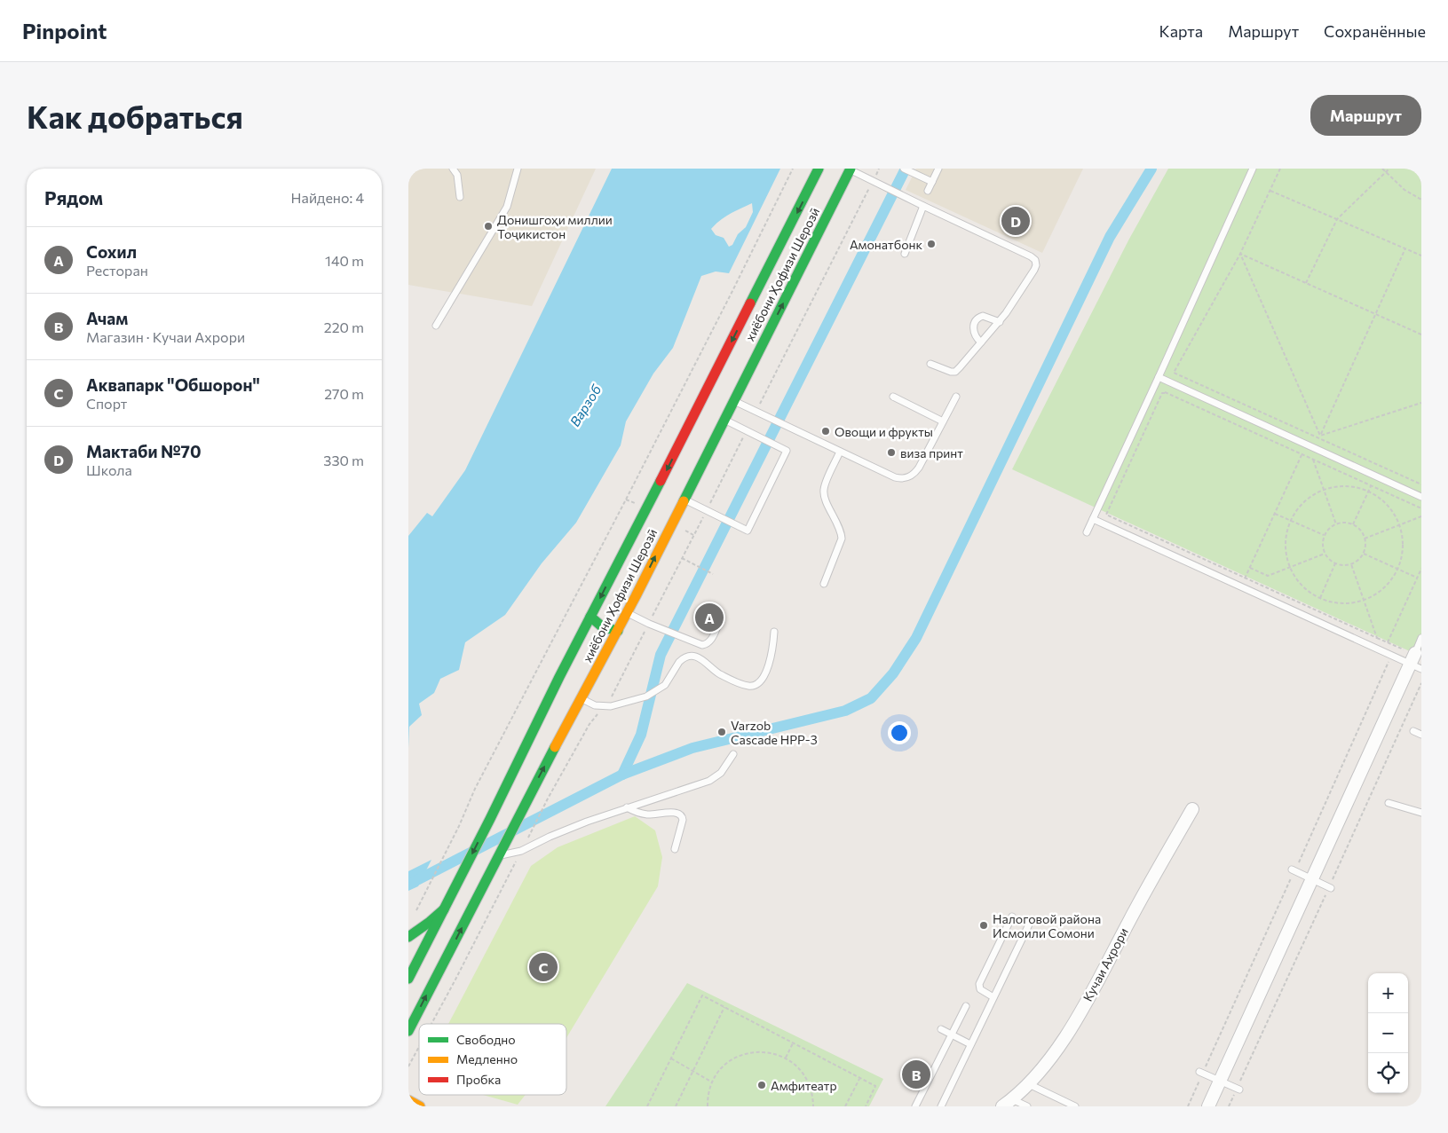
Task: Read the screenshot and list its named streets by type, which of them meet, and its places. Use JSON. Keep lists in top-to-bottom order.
{
  "streets": {
    "main road": ["хиёбони Ҳофизи Шерозӣ"],
    "street": ["Кучаи Ахрори"]
  },
  "water": ["Варзоб"],
  "places": [
    "Донишгоҳи миллии Тоҷикистон",
    "Амонатбонк",
    "Овощи и фрукты",
    "виза принт",
    "Varzob Cascade HPP-3",
    "Налоговой района Исмоили Сомони",
    "Aмфитеатр"
  ],
  "legend": ["Свободно", "Медленно", "Пробка"],
  "page": {
    "header": "Pinpoint",
    "nav": ["Карта", "Маршрут", "Сохранённые"],
    "buttons": "Маршрут",
    "title": "Как добраться",
    "heading": ["Рядом", "Найдено: 4"],
    "pins": [
      "D",
      "A",
      "C",
      "B"
    ],
    "list": [
      {
        "mark": "A",
        "name": "Сохил",
        "note": "Ресторан",
        "value": "140 m"
      },
      {
        "mark": "B",
        "name": "Ачам",
        "note": "Магазин · Кучаи Ахрори",
        "value": "220 m"
      },
      {
        "mark": "C",
        "name": "Аквапарк \"Обшорон\"",
        "note": "Спорт",
        "value": "270 m"
      },
      {
        "mark": "D",
        "name": "Мактаби №70",
        "note": "Школа",
        "value": "330 m"
      }
    ],
    "map_buttons": ["+", "−"]
  }
}
